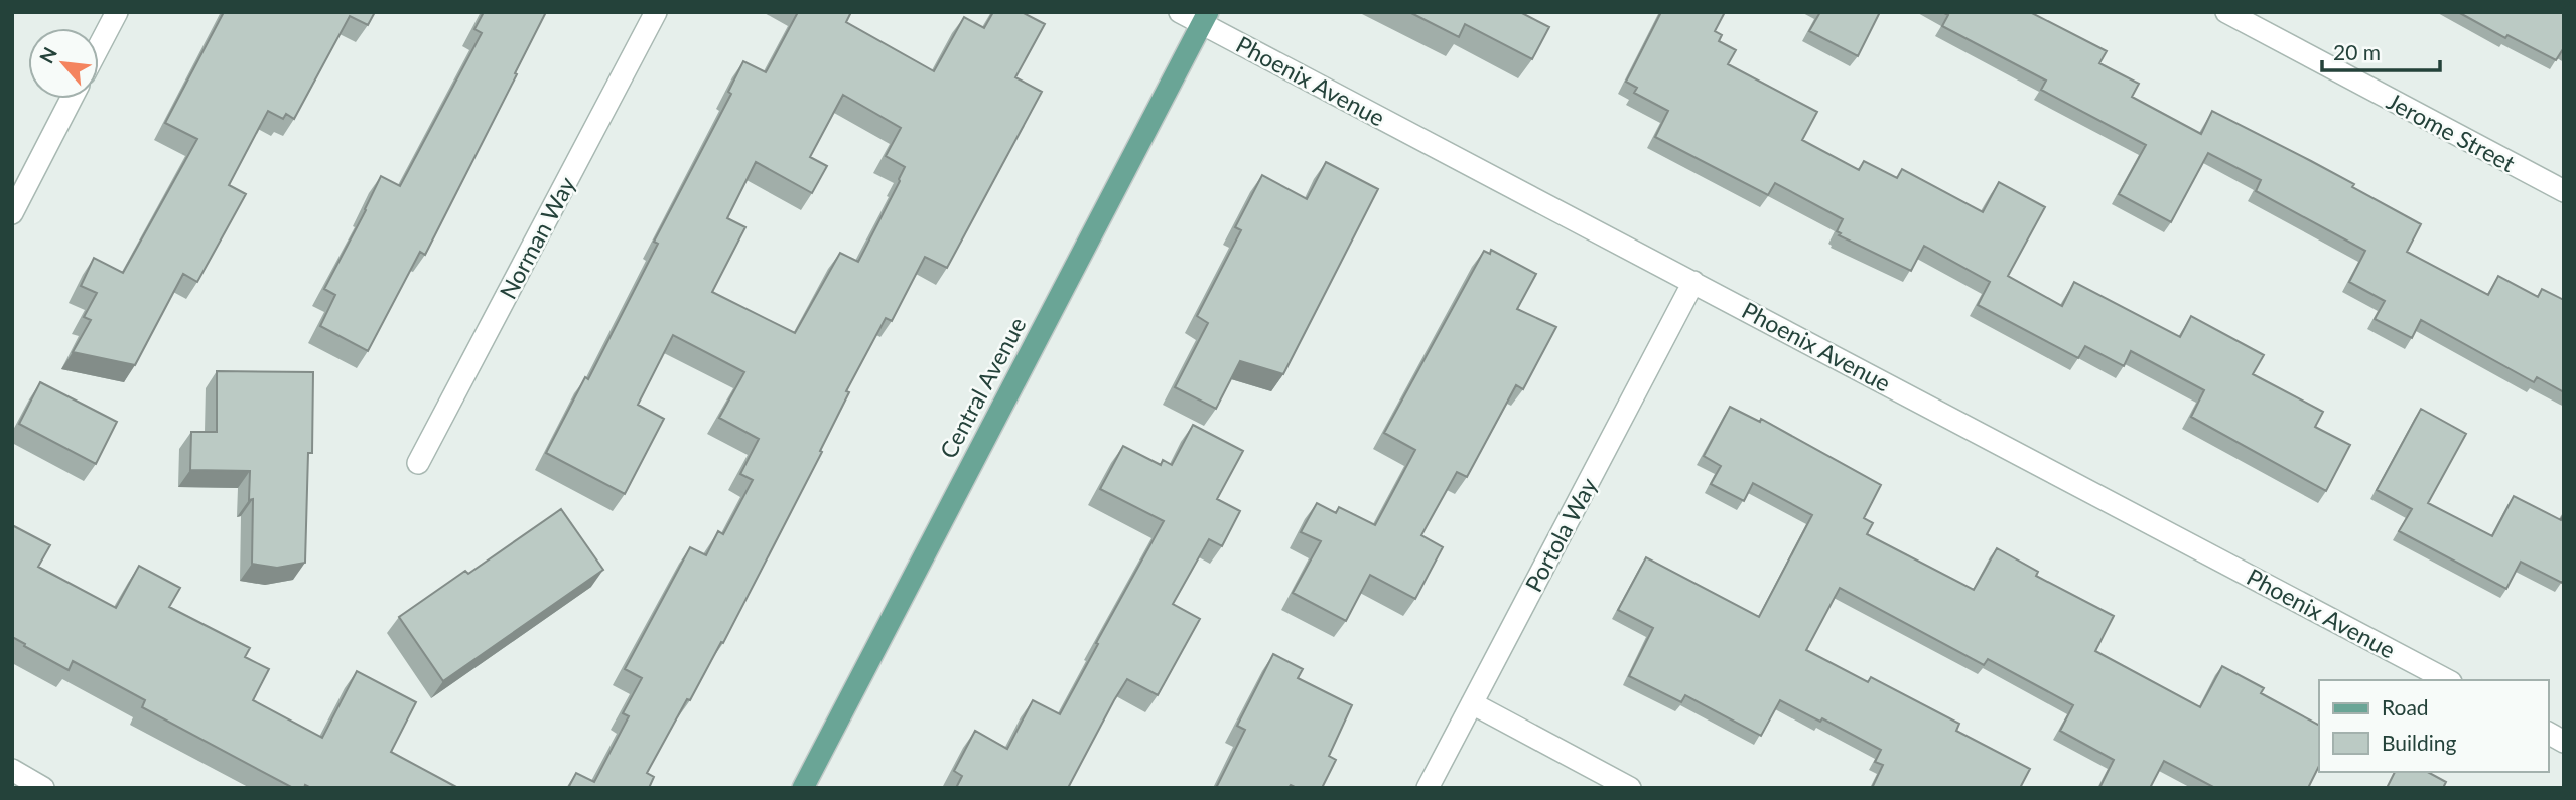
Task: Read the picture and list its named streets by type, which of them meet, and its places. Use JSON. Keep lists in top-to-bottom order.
{
  "streets": {
    "main road": ["Central Avenue"],
    "street": [
      "Phoenix Avenue",
      "Jerome Street",
      "Norman Way",
      "Portola Way"
    ]
  },
  "crossings": [
    ["Phoenix Avenue", "Central Avenue"],
    ["Phoenix Avenue", "Portola Way"]
  ],
  "legend": ["Road", "Building"],
  "scale_bar": "20 m",
  "north": "top left"
}
